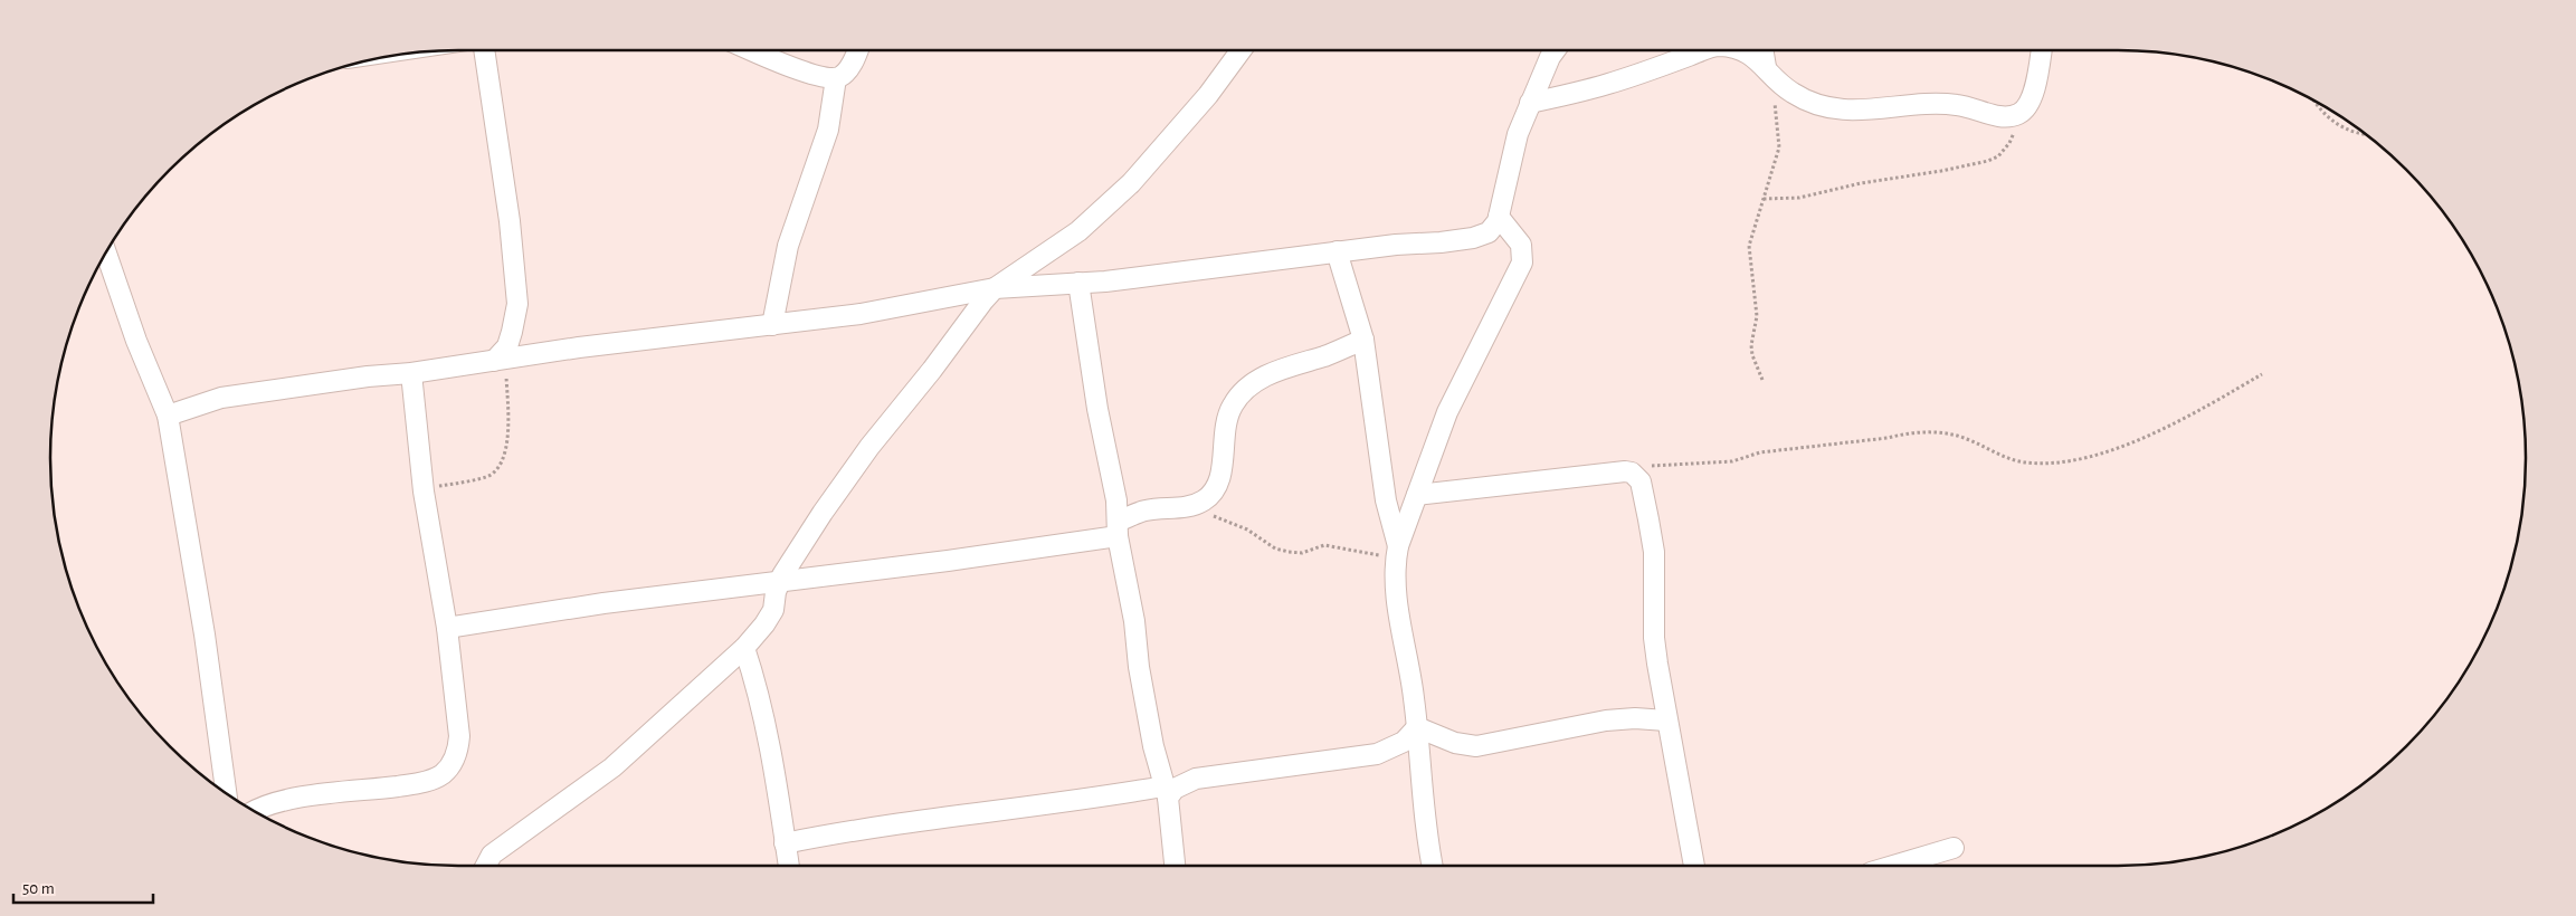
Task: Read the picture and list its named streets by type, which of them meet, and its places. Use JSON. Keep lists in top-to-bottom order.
{
  "scale_bar": "50 m"
}
